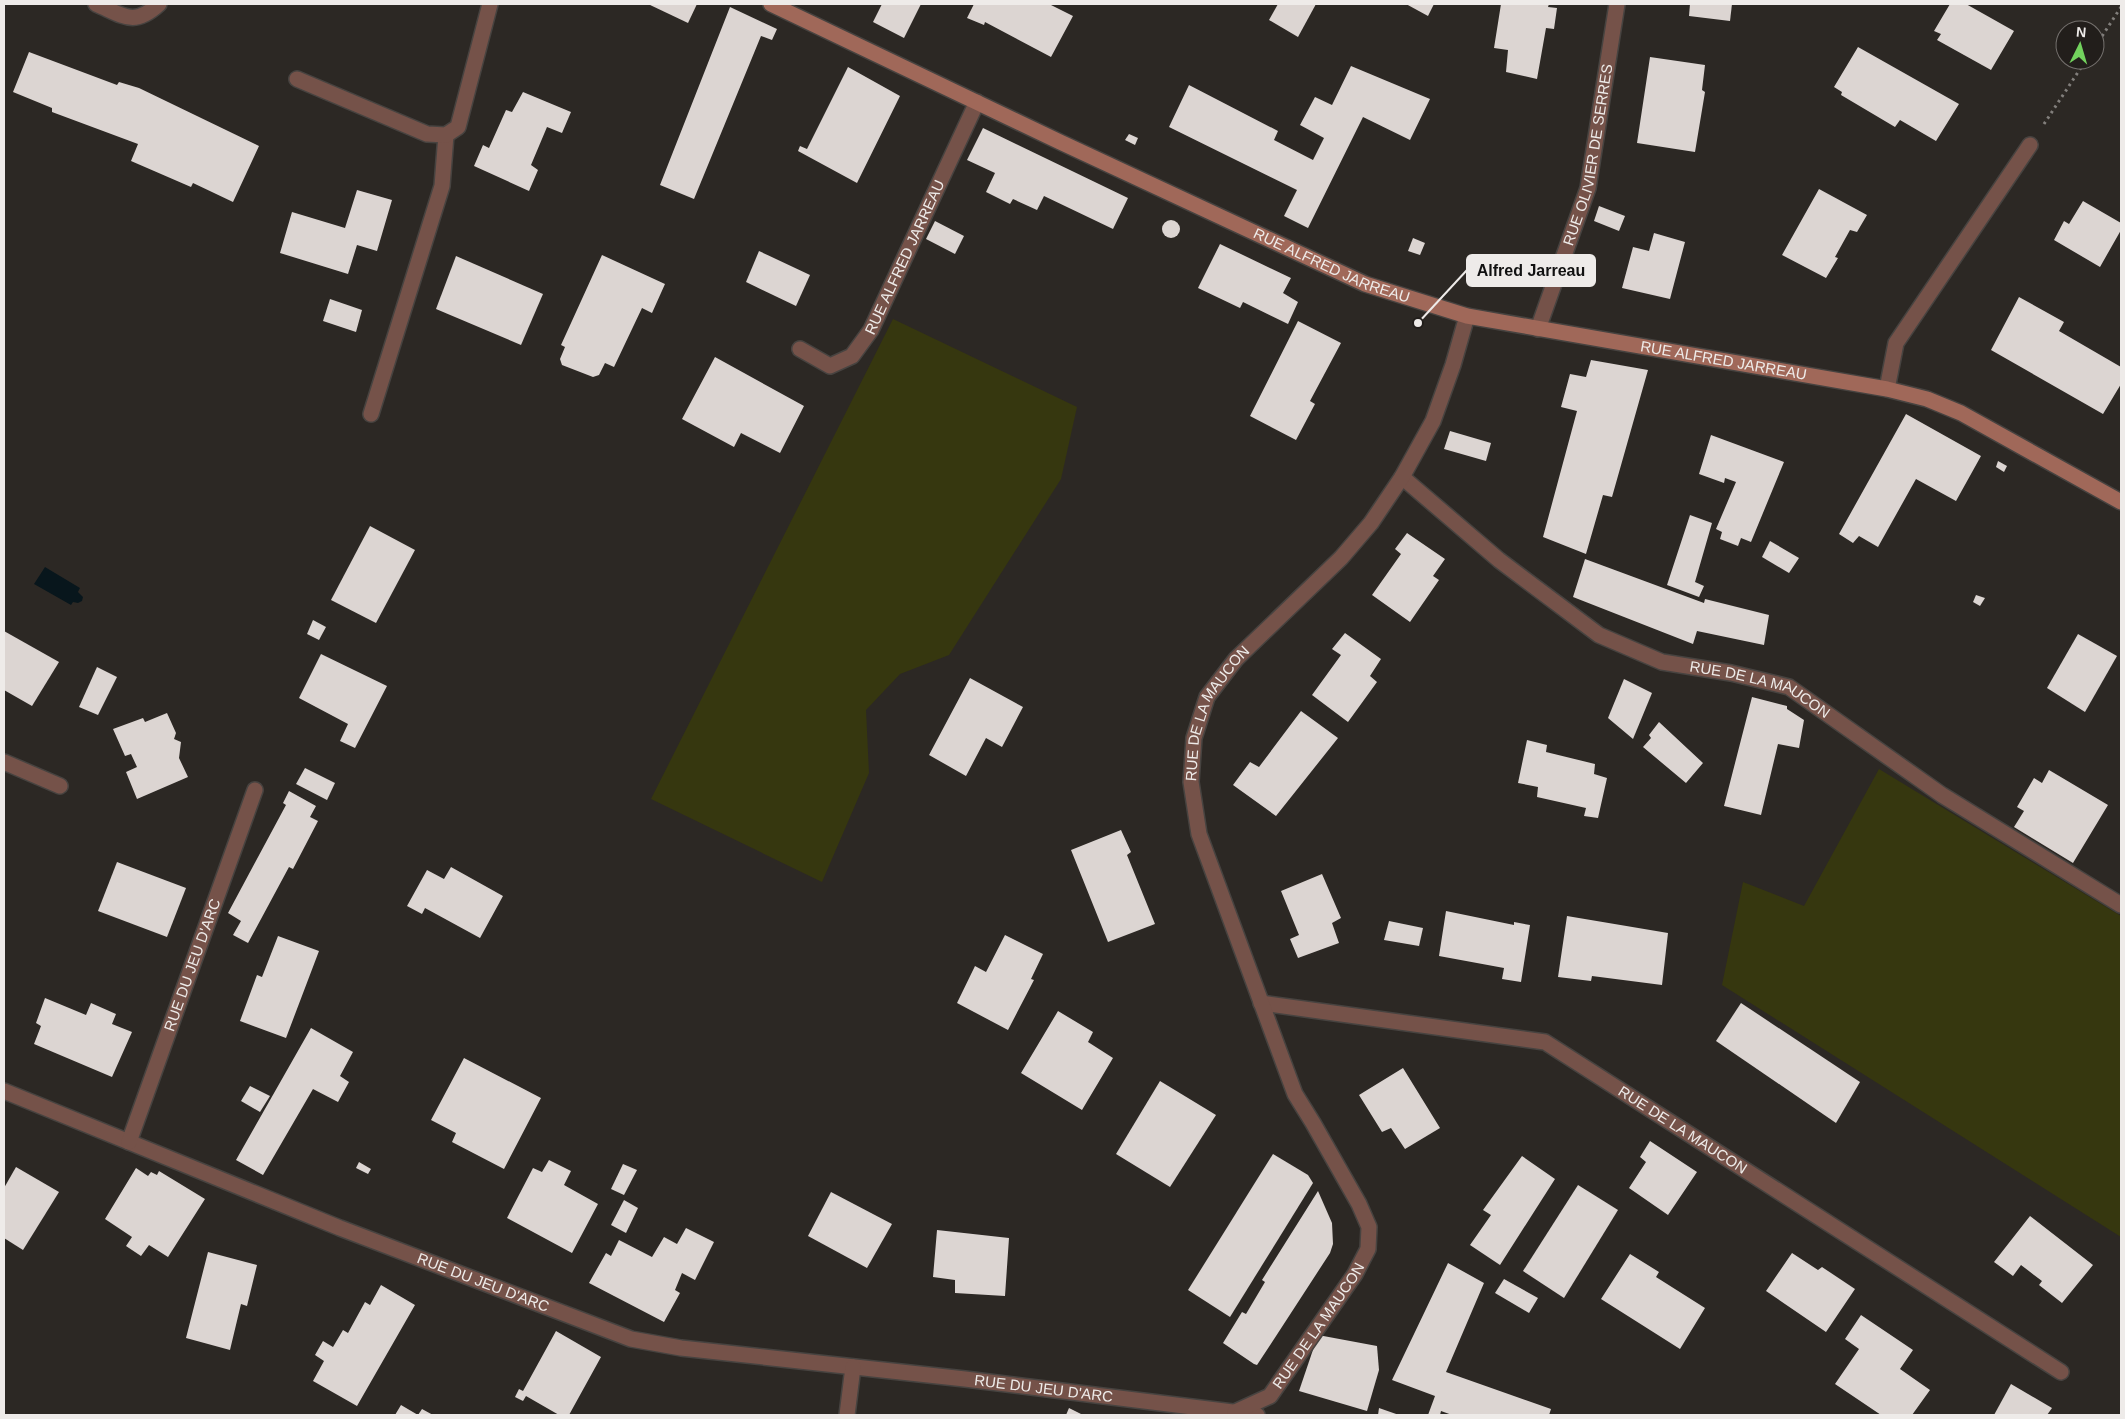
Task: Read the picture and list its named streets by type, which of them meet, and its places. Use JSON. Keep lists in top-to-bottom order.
{
  "streets": {
    "street": [
      "RUE OLIVIER DE SERRES",
      "RUE ALFRED JARREAU",
      "RUE DE LA MAUCON",
      "RUE DU JEU D'ARC"
    ]
  },
  "crossings": [
    ["RUE OLIVIER DE SERRES", "RUE ALFRED JARREAU"],
    ["RUE ALFRED JARREAU", "RUE DE LA MAUCON"],
    ["RUE DE LA MAUCON", "RUE DU JEU D'ARC"]
  ],
  "places": ["Alfred Jarreau"],
  "north": "top"
}
